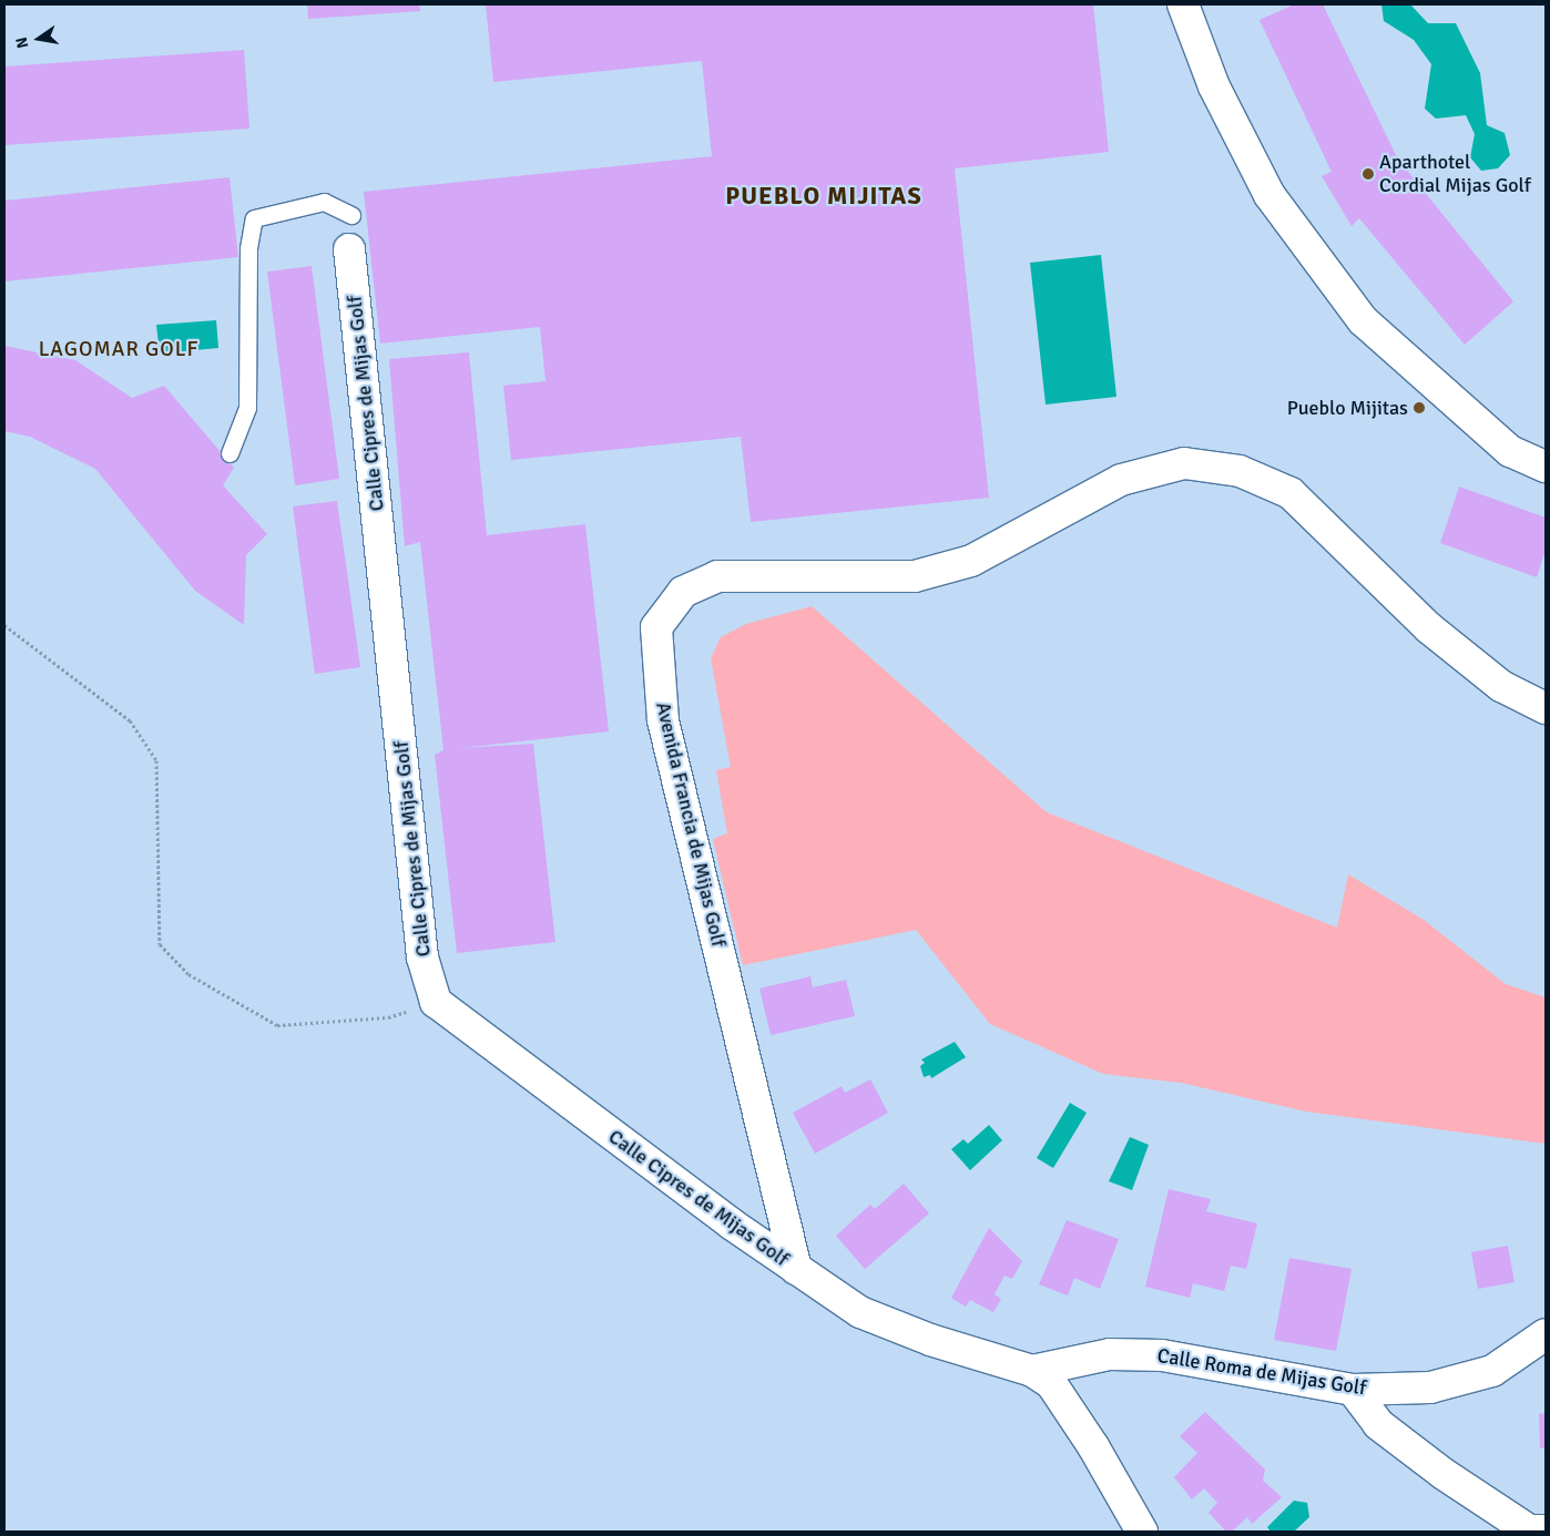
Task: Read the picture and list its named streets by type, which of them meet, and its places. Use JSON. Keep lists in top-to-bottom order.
{
  "streets": {
    "street": ["Calle Cipres de Mijas Golf", "Avenida Francia de Mijas Golf", "Calle Roma de Mijas Golf"]
  },
  "crossings": [
    ["Calle Cipres de Mijas Golf", "Avenida Francia de Mijas Golf"],
    ["Calle Cipres de Mijas Golf", "Calle Roma de Mijas Golf"]
  ],
  "districts": ["PUEBLO MIJITAS", "LAGOMAR GOLF"],
  "places": ["Aparthotel Cordial Mijas Golf", "Pueblo Mijitas"],
  "north": "left"
}
